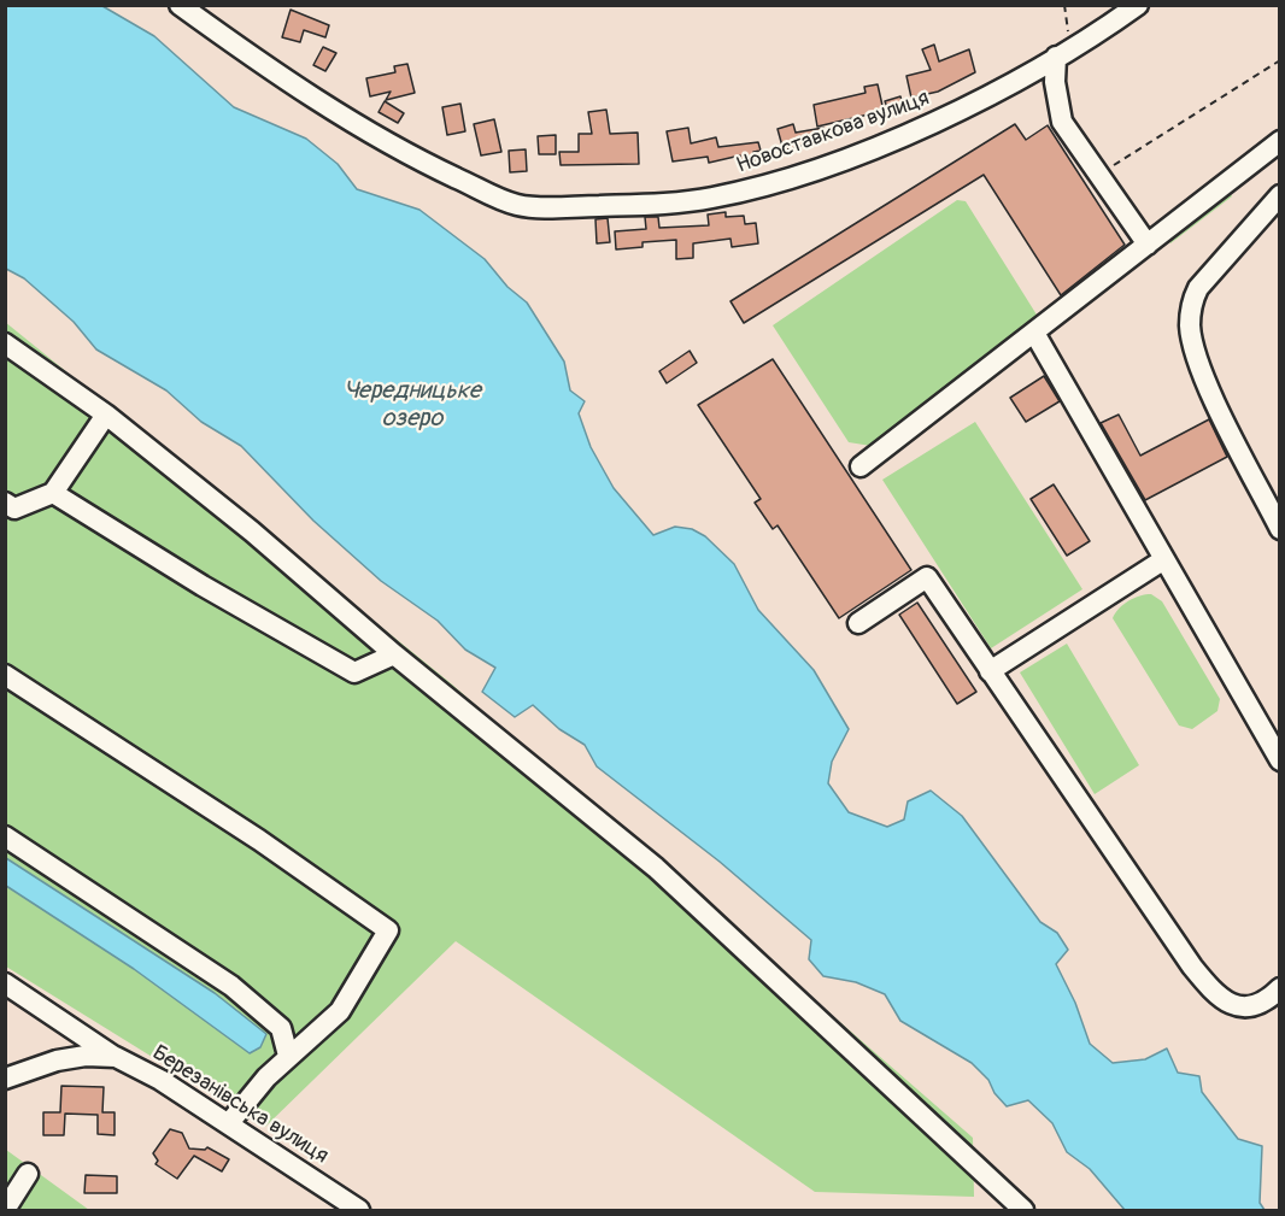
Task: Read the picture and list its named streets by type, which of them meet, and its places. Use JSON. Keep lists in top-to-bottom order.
{
  "streets": {
    "street": ["Новоставкова вулиця", "Березанівська вулиця"]
  },
  "water": ["Чередницьке озеро"]
}
